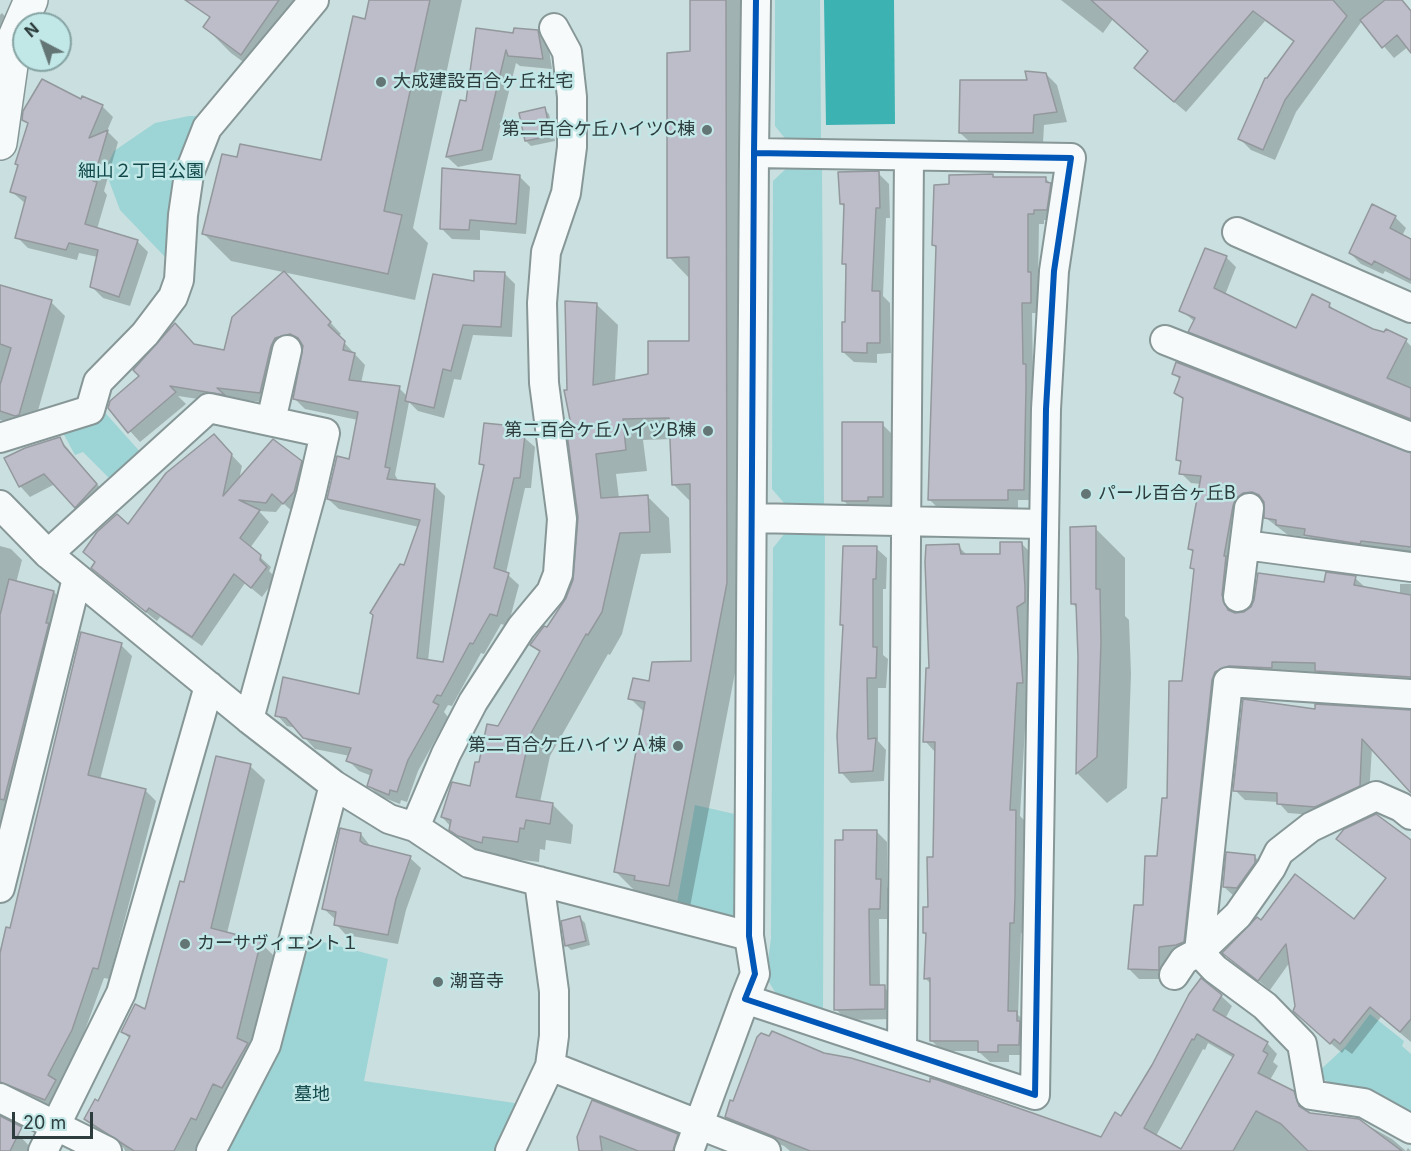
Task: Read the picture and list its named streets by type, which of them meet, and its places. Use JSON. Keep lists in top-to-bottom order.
{
  "parks": ["細山２丁目公園", "墓地"],
  "places": [
    "大成建設百合ヶ丘社宅",
    "第二百合ケ丘ハイツC棟",
    "第二百合ケ丘ハイツB棟",
    "パール百合ヶ丘B",
    "第二百合ケ丘ハイツＡ棟",
    "カーサヴィエント１",
    "潮音寺"
  ],
  "scale_bar": "20 m",
  "north": "top left"
}
